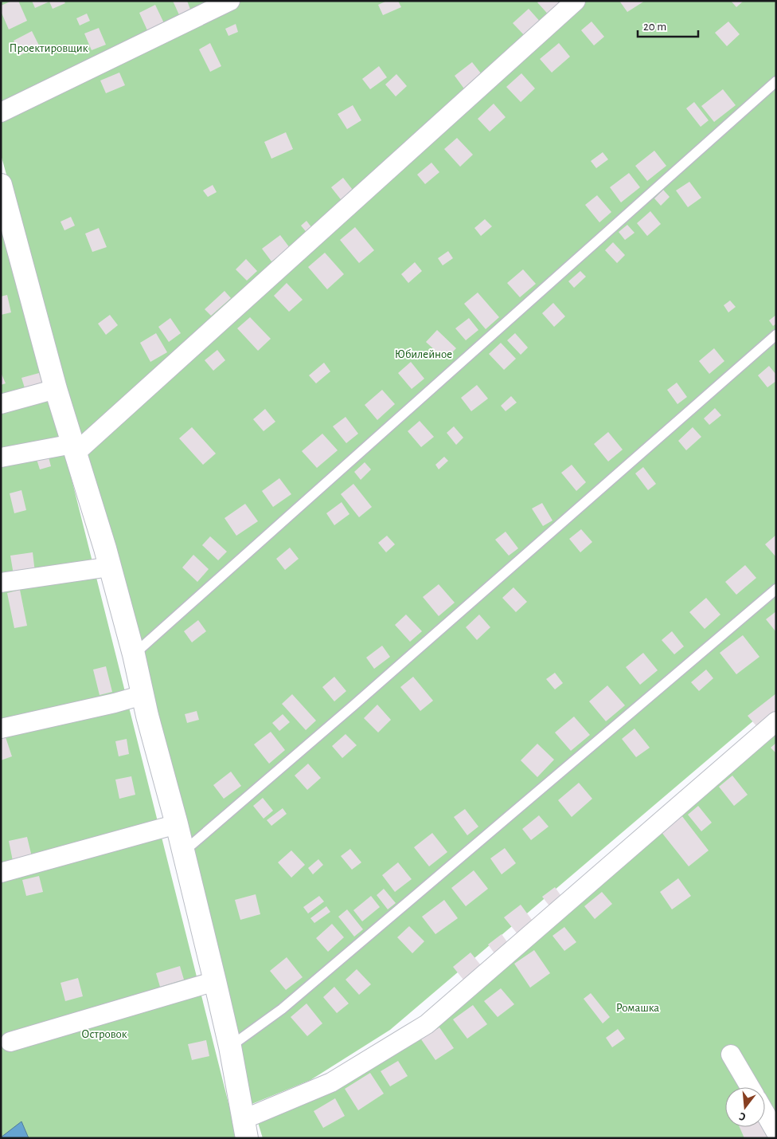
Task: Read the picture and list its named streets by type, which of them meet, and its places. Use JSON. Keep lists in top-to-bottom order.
{
  "parks": [
    "Проектировщик",
    "Юбилейное",
    "Ромашка",
    "Островок"
  ],
  "scale_bar": "20 m",
  "north": "bottom"
}
